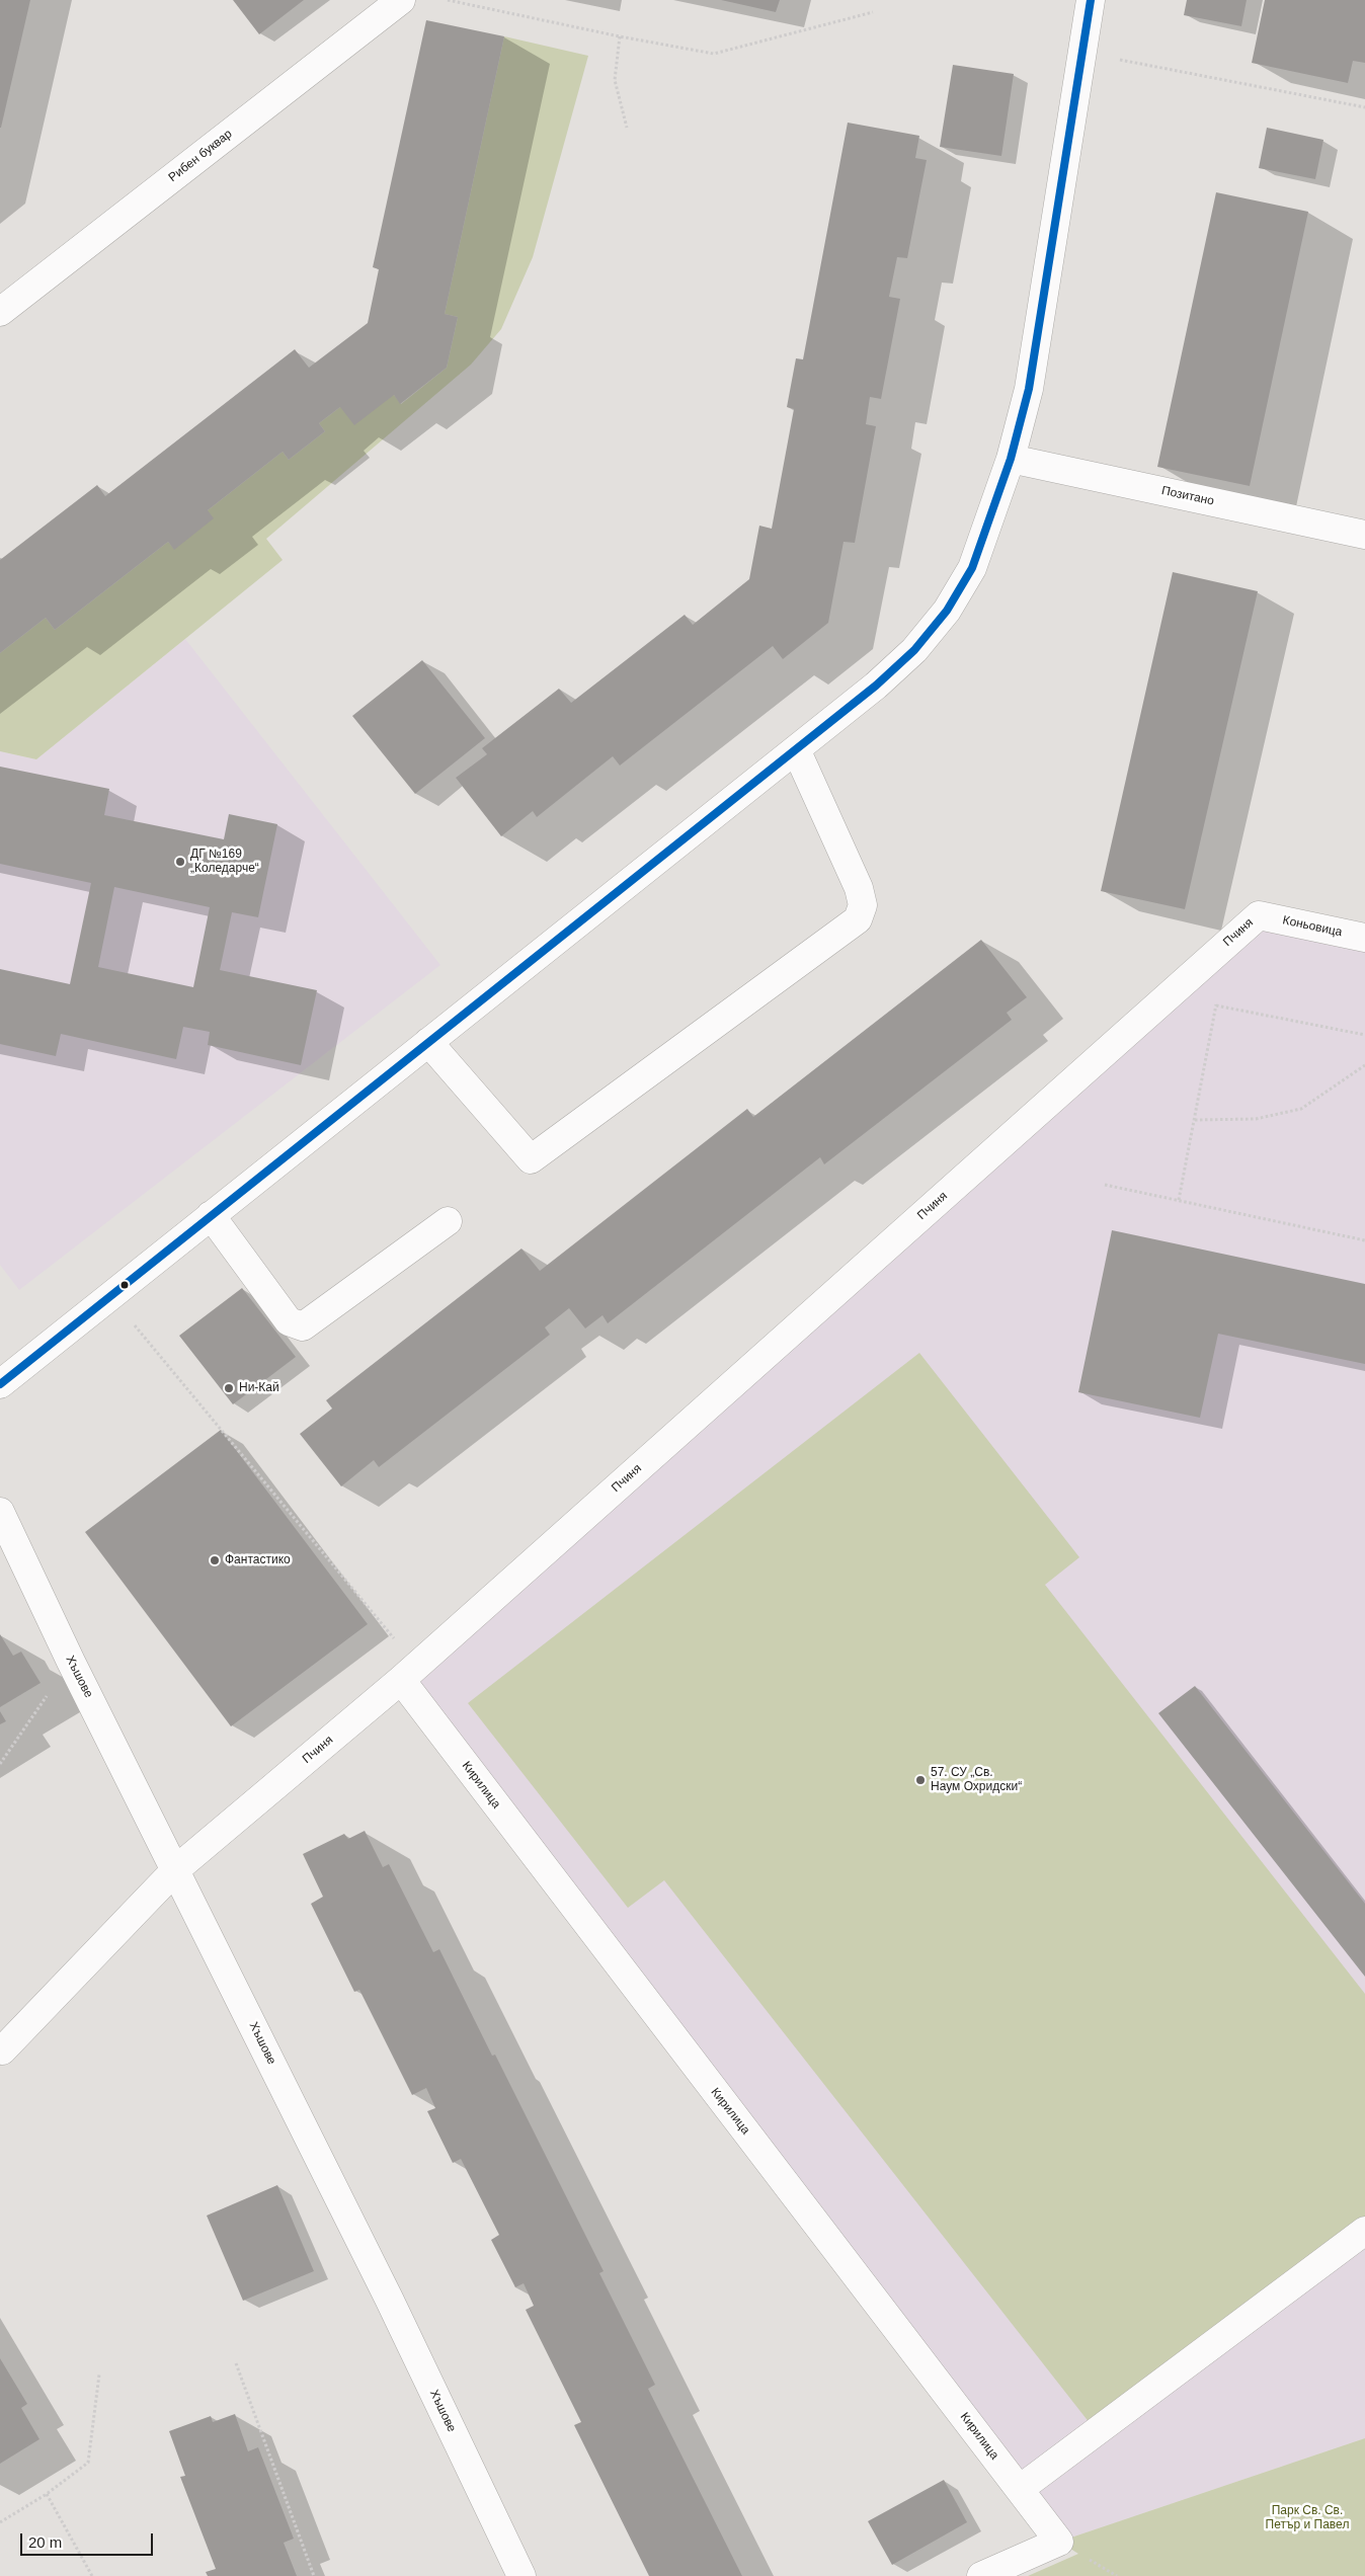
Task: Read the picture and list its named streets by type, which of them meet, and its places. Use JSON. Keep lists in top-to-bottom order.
{
  "streets": {
    "street": [
      "Рибен буквар",
      "Позитано",
      "Коньовица",
      "Пчиня",
      "Хъшове",
      "Кирилица"
    ]
  },
  "crossings": [
    ["Коньовица", "Пчиня"],
    ["Пчиня", "Хъшове"],
    ["Пчиня", "Кирилица"]
  ],
  "parks": ["Парк Св. Св. Петър и Павел"],
  "places": [
    "ДГ №169 „Коледарче“",
    "Ни-Кай",
    "Фантастико",
    "57. СУ „Св. Наум Охридски“"
  ],
  "scale_bar": "20 m"
}
